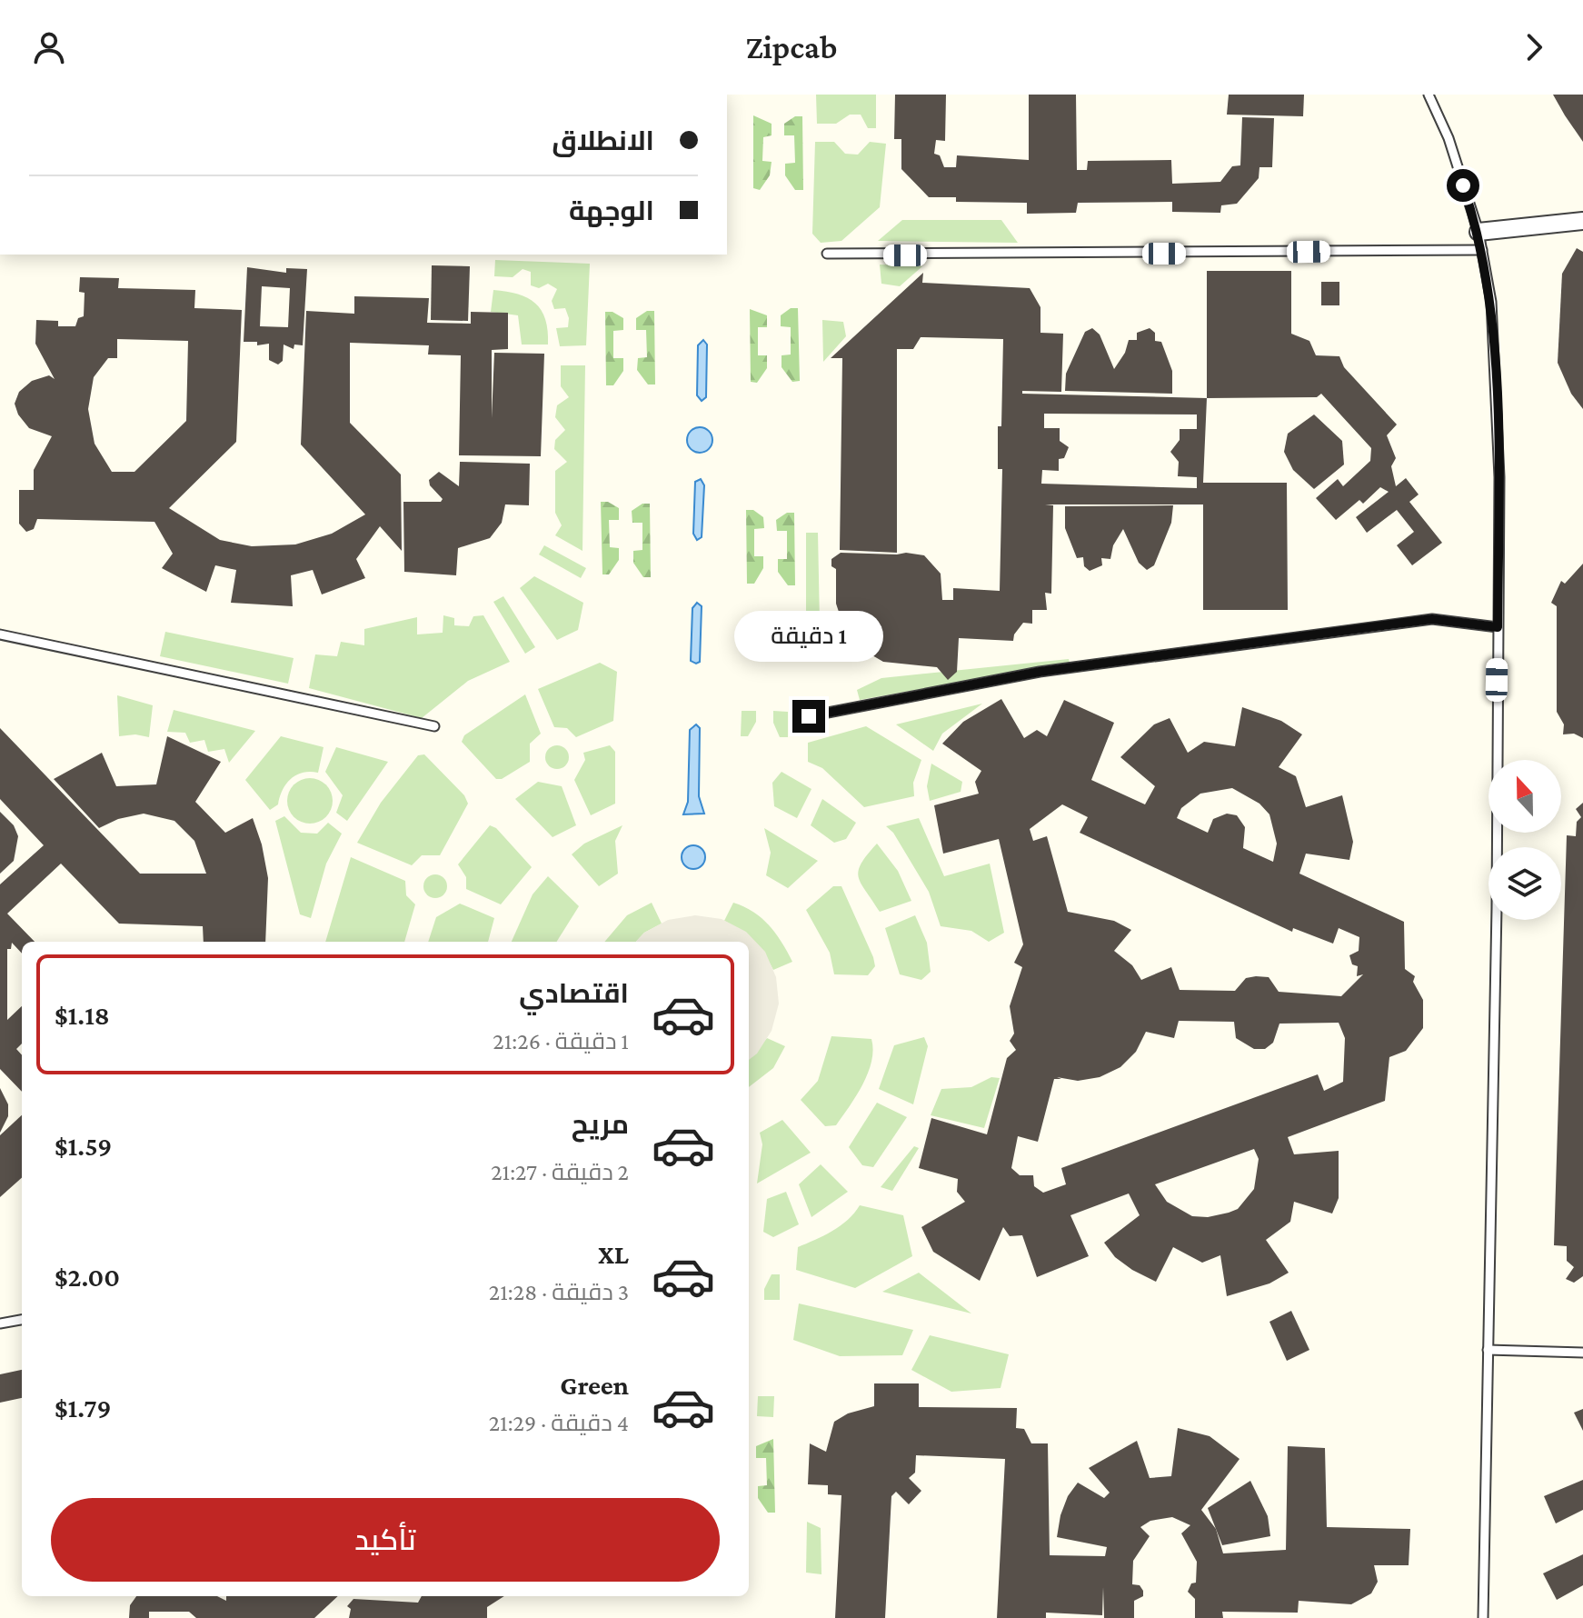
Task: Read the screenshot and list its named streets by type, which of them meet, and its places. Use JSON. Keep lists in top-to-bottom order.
{
  "north": "top",
  "page": {
    "header": "Zipcab",
    "banner": ["الانطلاق", "الوجهة"],
    "bubble": "1 دقيقة",
    "list": [
      {
        "name": "اقتصادي",
        "note": "1 دقيقة · 21:26",
        "value": "$1.18"
      },
      {
        "name": "مريح",
        "note": "2 دقيقة · 21:27",
        "value": "$1.59"
      },
      {
        "name": "XL",
        "note": "3 دقيقة · 21:28",
        "value": "$2.00"
      },
      {
        "name": "Green",
        "note": "4 دقيقة · 21:29",
        "value": "$1.79"
      }
    ],
    "buttons": "تأكيد"
  }
}
